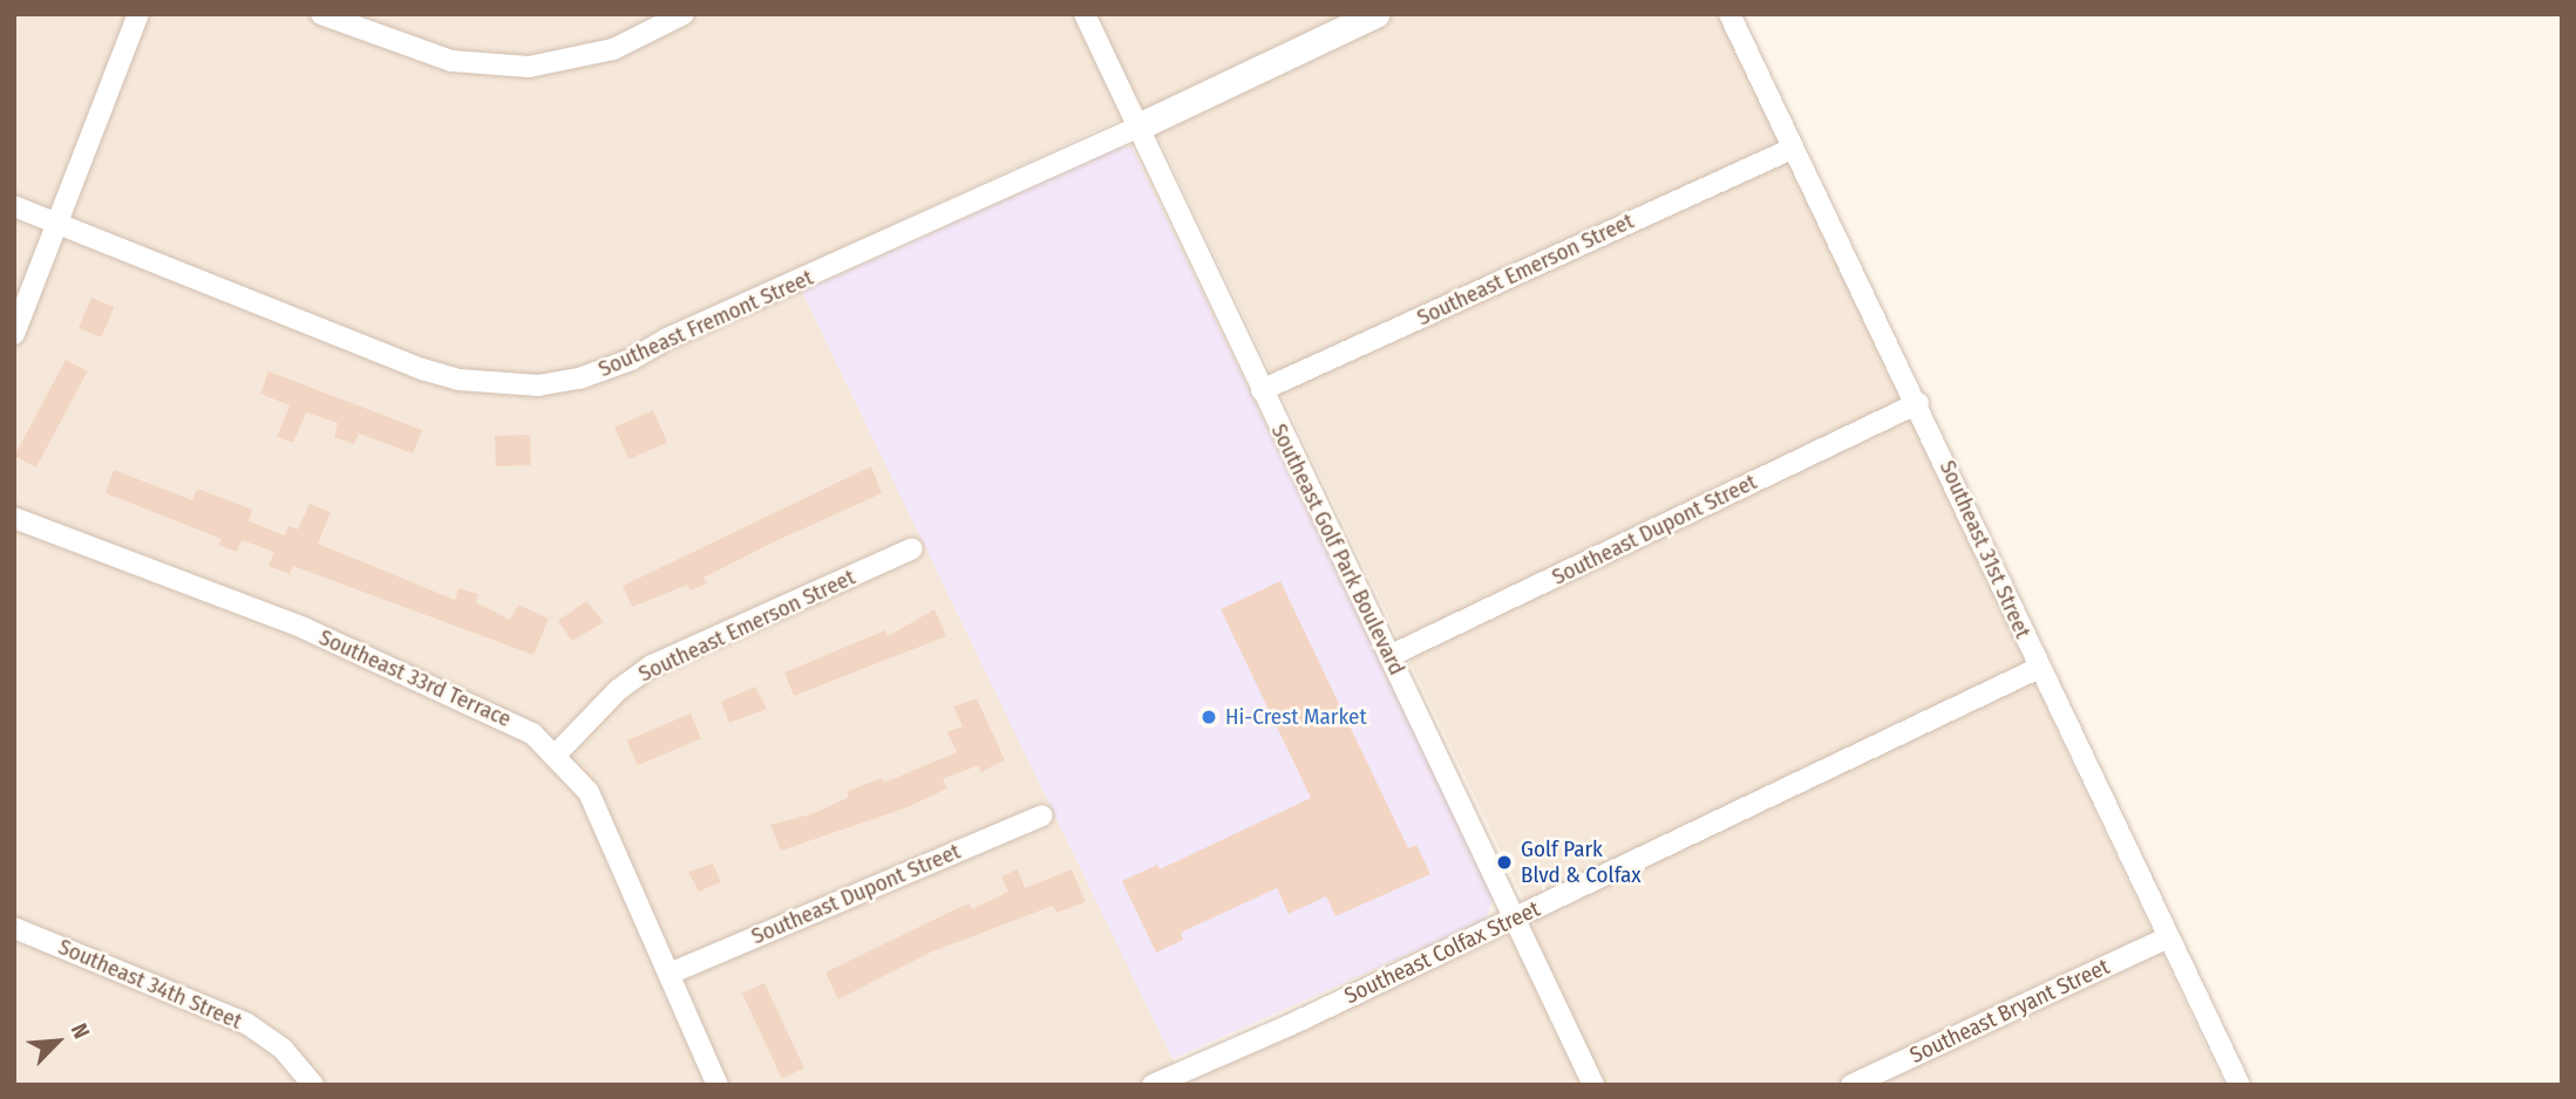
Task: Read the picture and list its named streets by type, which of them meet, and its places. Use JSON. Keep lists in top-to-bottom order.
{
  "streets": {
    "street": [
      "Southeast Emerson Street",
      "Southeast Fremont Street",
      "Southeast Dupont Street",
      "Southeast Golf Park Boulevard",
      "Southeast 31st Street",
      "Southeast 33rd Terrace",
      "Southeast Colfax Street",
      "Southeast 34th Street",
      "Southeast Bryant Street"
    ]
  },
  "crossings": [
    ["Southeast Emerson Street", "Southeast Golf Park Boulevard"],
    ["Southeast Emerson Street", "Southeast 31st Street"],
    ["Southeast Emerson Street", "Southeast 33rd Terrace"],
    ["Southeast Fremont Street", "Southeast Golf Park Boulevard"],
    ["Southeast Dupont Street", "Southeast Golf Park Boulevard"],
    ["Southeast Dupont Street", "Southeast 31st Street"],
    ["Southeast Dupont Street", "Southeast 33rd Terrace"],
    ["Southeast Golf Park Boulevard", "Southeast Colfax Street"],
    ["Southeast 31st Street", "Southeast Colfax Street"],
    ["Southeast 31st Street", "Southeast Bryant Street"]
  ],
  "places": ["Hi-Crest Market", "Golf Park Blvd & Colfax"],
  "north": "top right"
}
